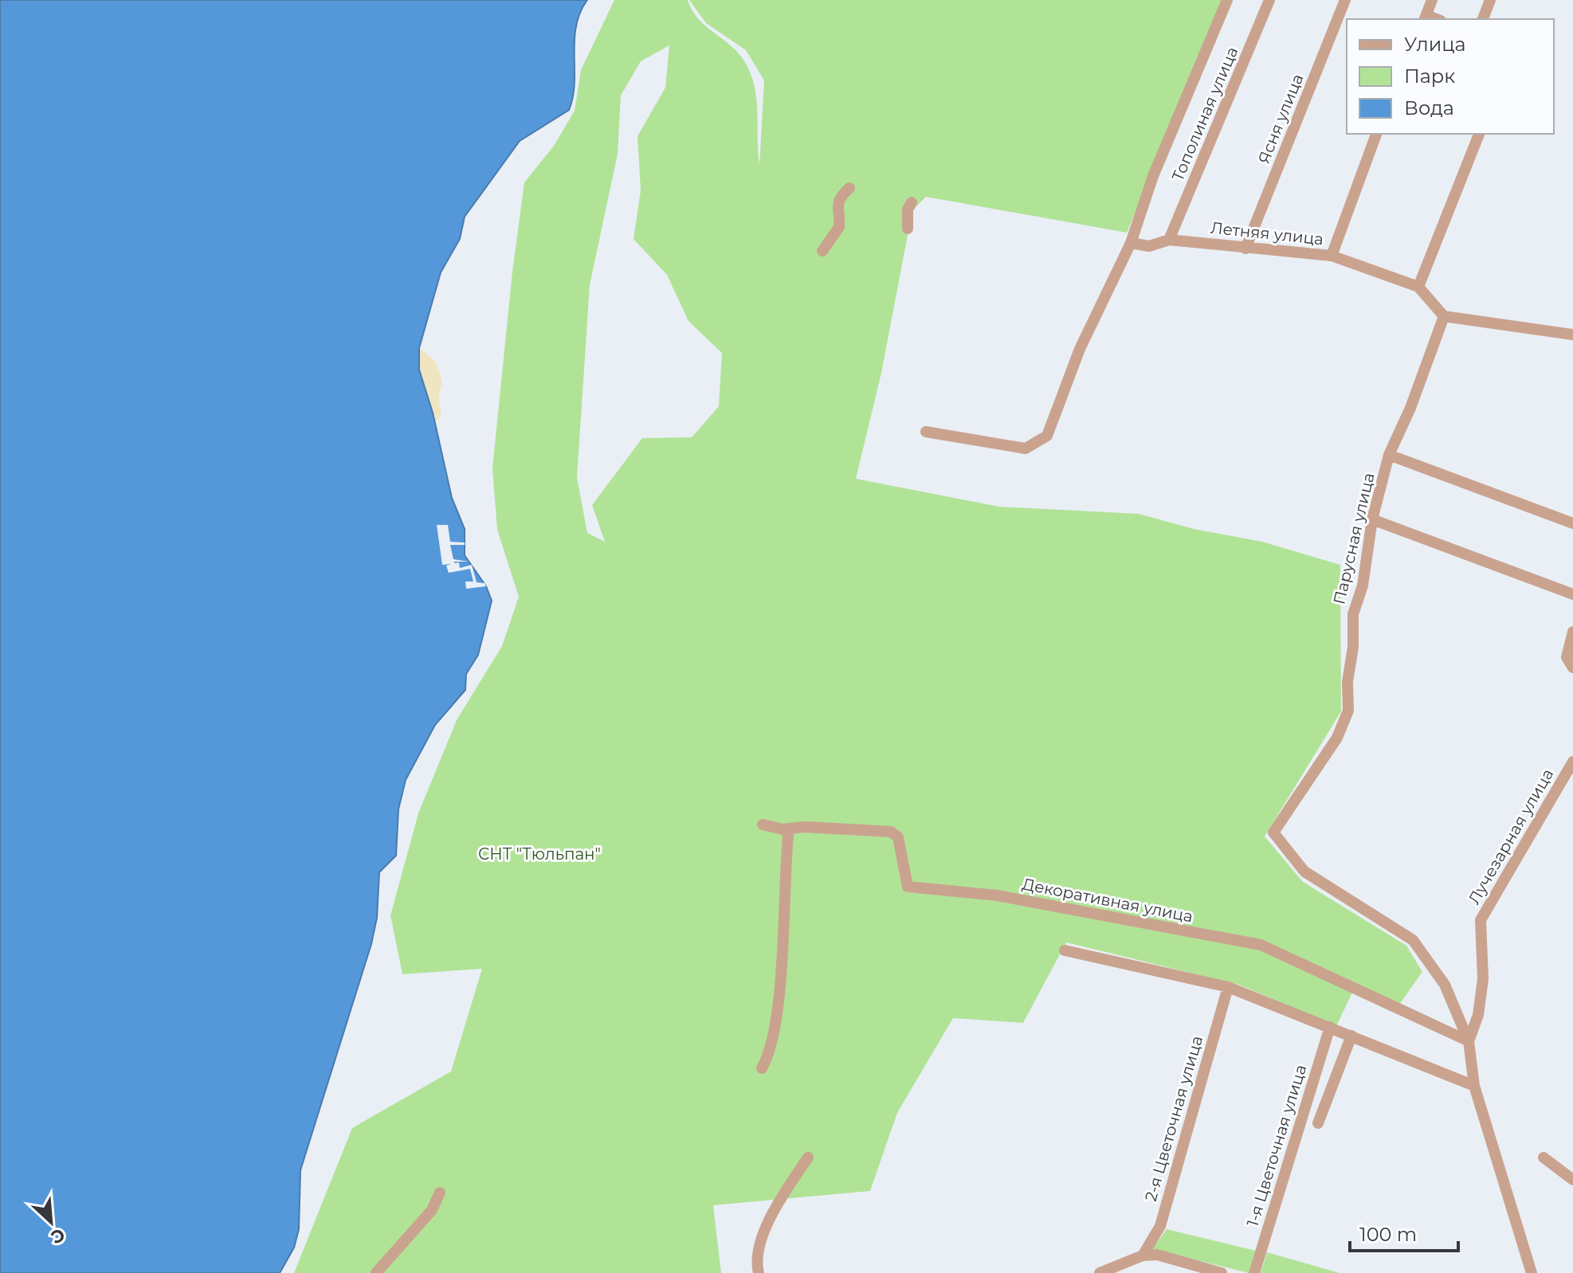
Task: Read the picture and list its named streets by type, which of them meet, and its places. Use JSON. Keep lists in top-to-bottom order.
{
  "streets": {
    "street": [
      "Тополиная улица",
      "Ясня улица",
      "Летняя улица",
      "Парусная улица",
      "Лучезарная улица",
      "Декоративная улица",
      "2-я Цветочная улица",
      "1-я Цветочная улица"
    ]
  },
  "crossings": [
    ["Тополиная улица", "Летняя улица"],
    ["Ясня улица", "Летняя улица"],
    ["Летняя улица", "Парусная улица"],
    ["Парусная улица", "Лучезарная улица"],
    ["Парусная улица", "Декоративная улица"],
    ["Лучезарная улица", "Декоративная улица"]
  ],
  "parks": ["СНТ \"Тюльпан\""],
  "legend": ["Улица", "Парк", "Вода"],
  "scale_bar": "100 m",
  "north": "bottom right"
}
